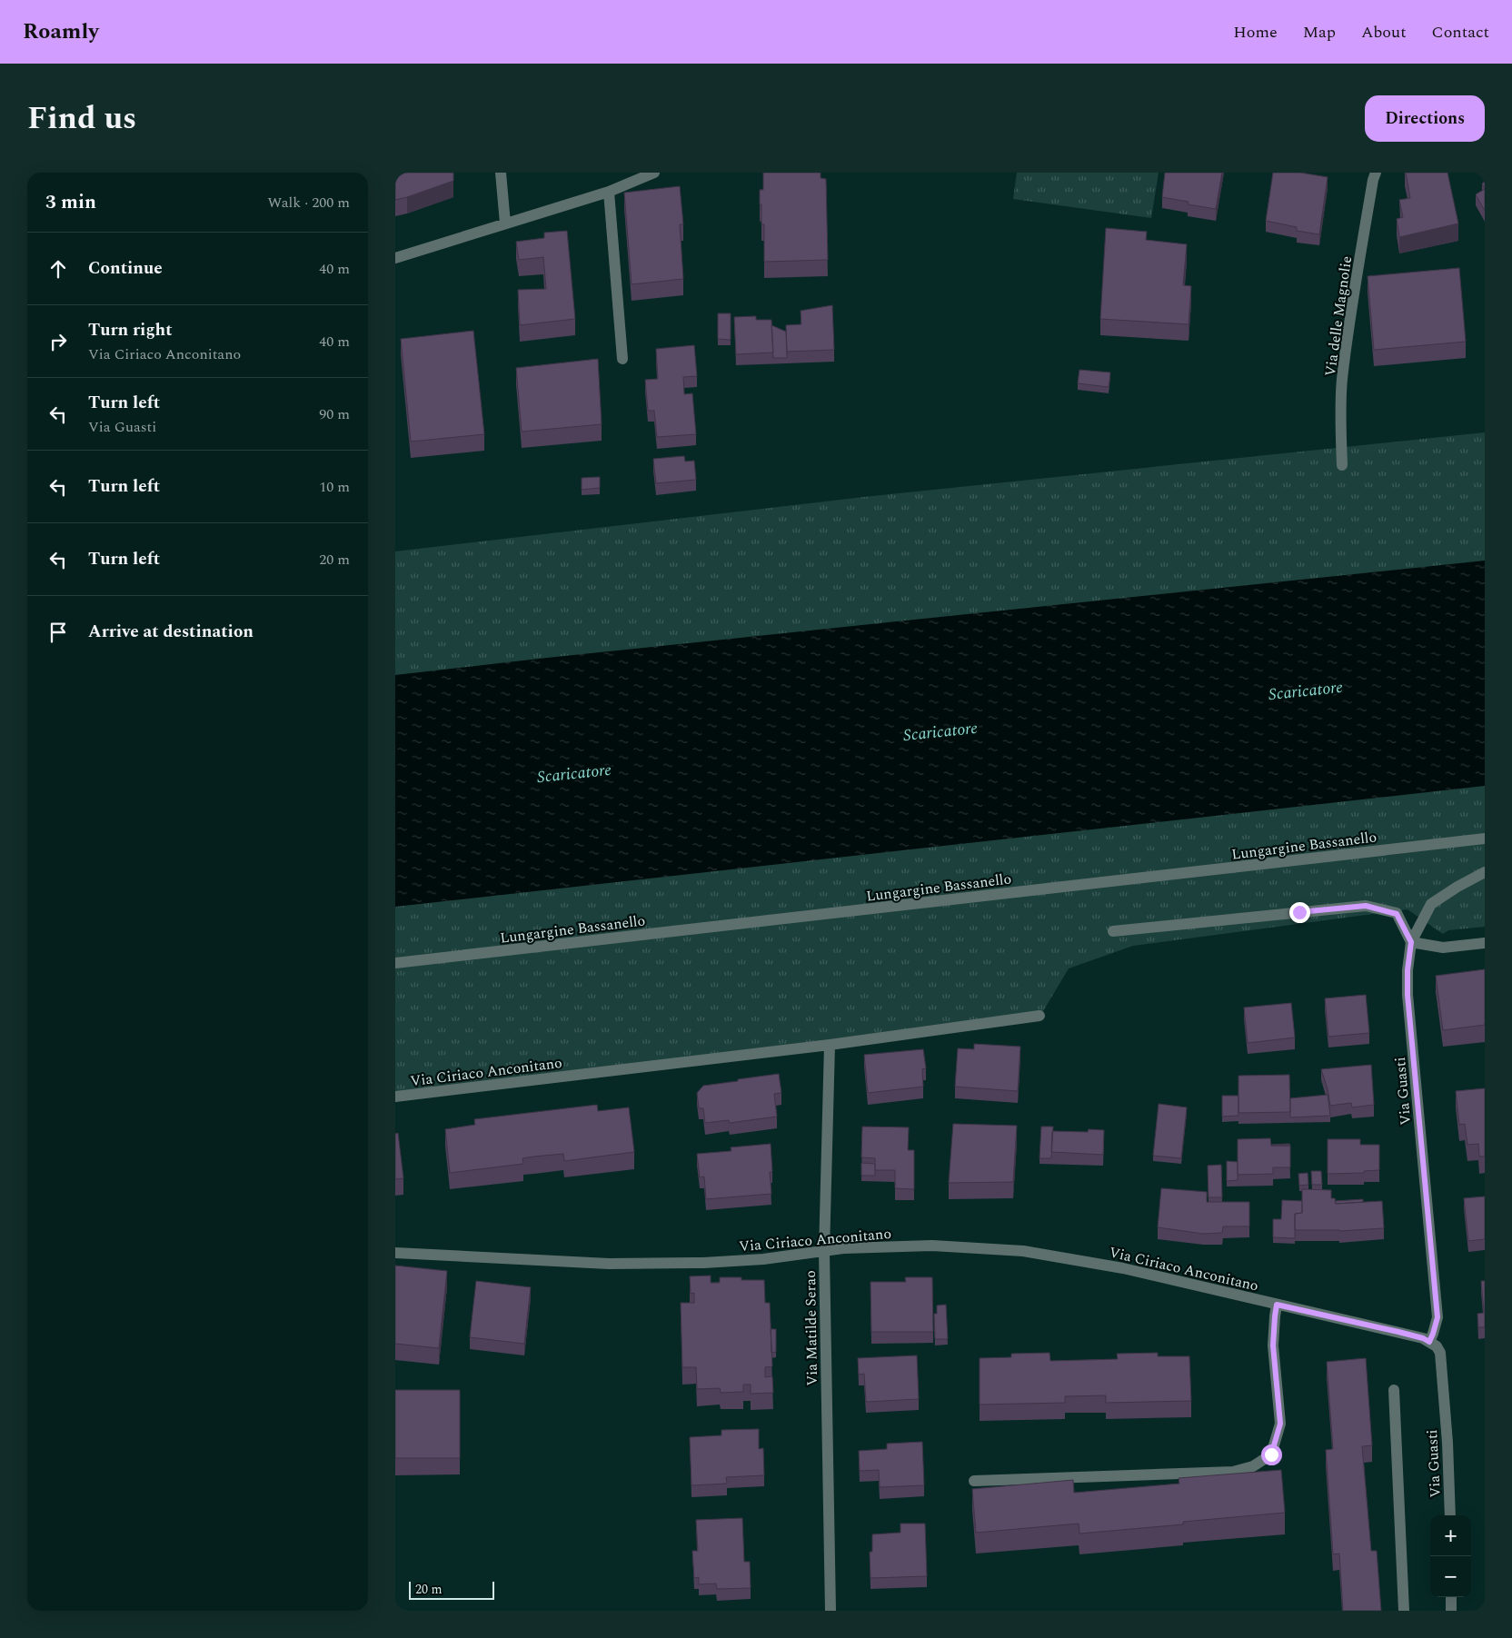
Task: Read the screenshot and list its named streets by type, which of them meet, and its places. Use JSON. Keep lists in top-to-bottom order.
{
  "streets": {
    "street": [
      "Via delle Magnolie",
      "Lungargine Bassanello",
      "Via Ciriaco Anconitano",
      "Via Guasti",
      "Via Matilde Serao"
    ]
  },
  "crossings": [
    ["Via Ciriaco Anconitano", "Via Guasti"],
    ["Via Ciriaco Anconitano", "Via Matilde Serao"]
  ],
  "water": ["Scaricatore"],
  "scale_bar": "20 m",
  "page": {
    "header": "Roamly",
    "nav": [
      "Home",
      "Map",
      "About",
      "Contact"
    ],
    "title": "Find us",
    "buttons": "Directions",
    "heading": ["3 min", "Walk · 200 m"],
    "list": [
      ["Continue", "40 m"],
      ["Turn right", "Via Ciriaco Anconitano", "40 m"],
      ["Turn left", "Via Guasti", "90 m"],
      ["Turn left", "10 m"],
      ["Turn left", "20 m"],
      "Arrive at destination"
    ],
    "map_buttons": ["+", "−"],
    "scale": "20 m"
  }
}
